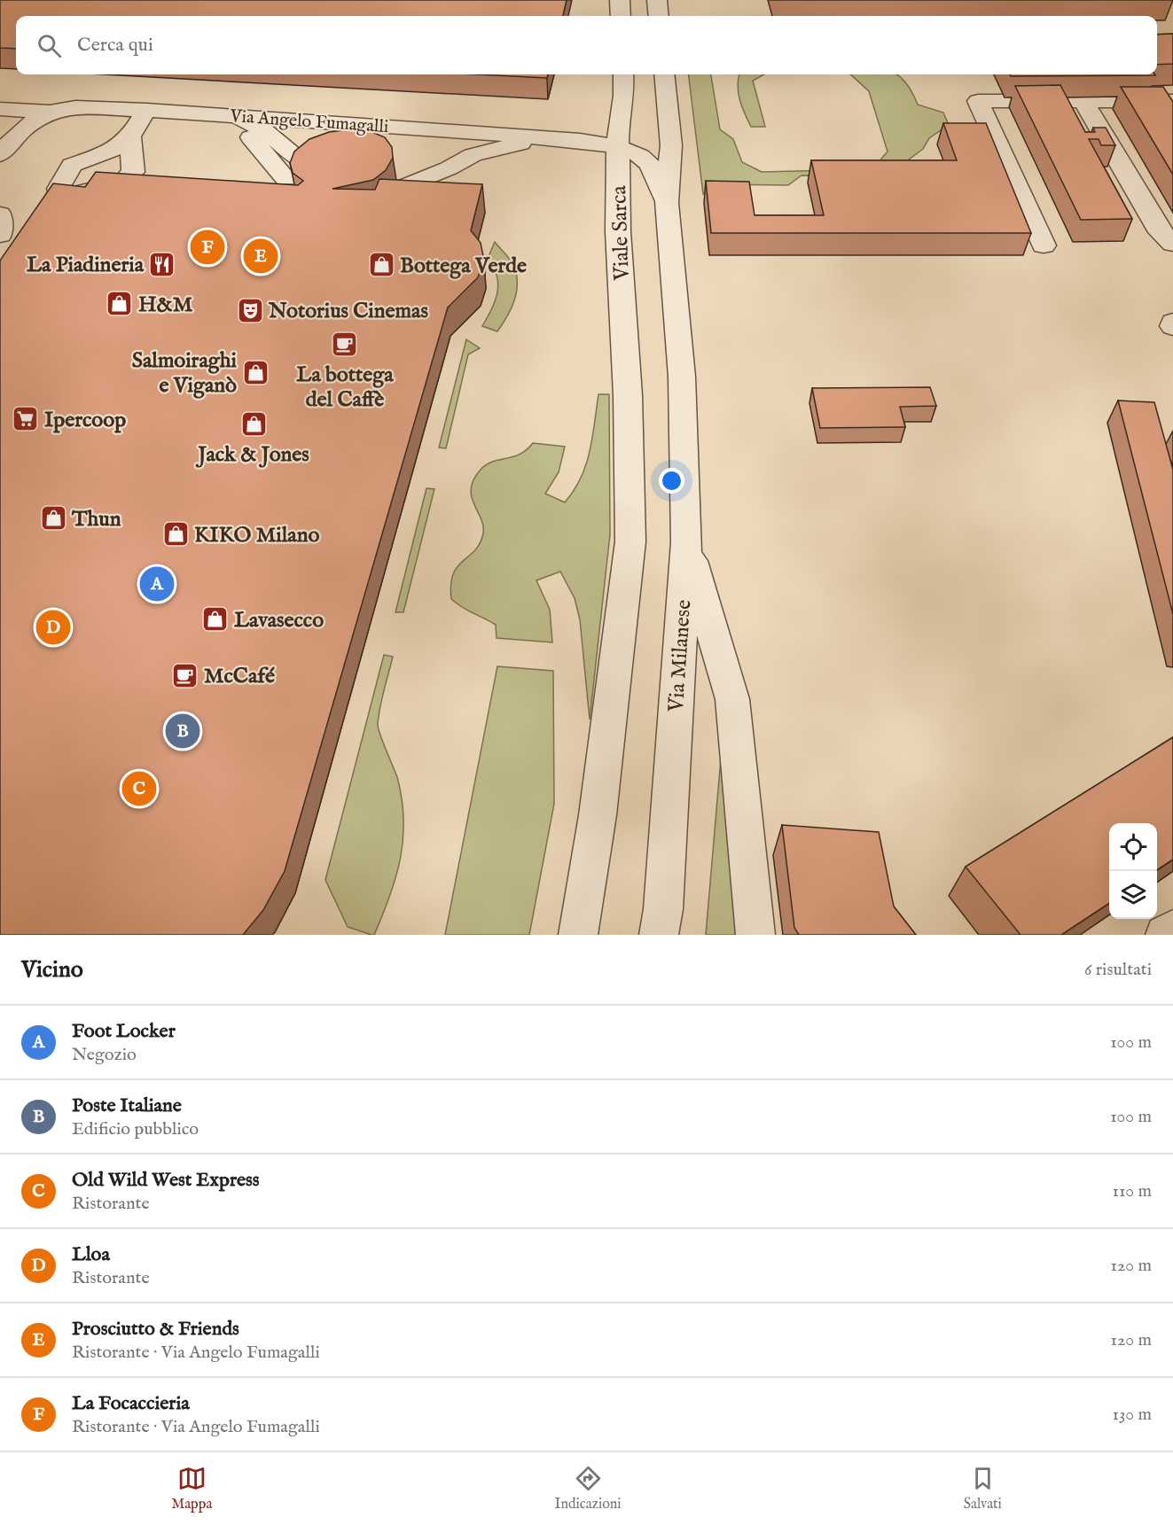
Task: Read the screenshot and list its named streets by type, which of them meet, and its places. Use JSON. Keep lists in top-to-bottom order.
{
  "streets": {
    "street": ["Via Angelo Fumagalli", "Viale Sarca", "Via Milanese"]
  },
  "crossings": [
    ["Via Angelo Fumagalli", "Viale Sarca"],
    ["Via Angelo Fumagalli", "Via Milanese"]
  ],
  "places": {
    "restaurant": ["La Piadineria"],
    "shop": [
      "Bottega Verde",
      "H&M",
      "Salmoiraghi e Viganò",
      "Jack & Jones",
      "Thun",
      "KIKO Milano",
      "Lavasecco"
    ],
    "theatre": ["Notorius Cinemas"],
    "cafe": ["La bottega del Caffè", "McCafé"],
    "supermarket": ["Ipercoop"]
  },
  "page": {
    "search": "Cerca qui",
    "pins": [
      "F",
      "E",
      "A",
      "D",
      "B",
      "C"
    ],
    "heading": ["Vicino", "6 risultati"],
    "list": [
      {
        "mark": "A",
        "name": "Foot Locker",
        "note": "Negozio",
        "value": "100 m"
      },
      {
        "mark": "B",
        "name": "Poste Italiane",
        "note": "Edificio pubblico",
        "value": "100 m"
      },
      {
        "mark": "C",
        "name": "Old Wild West Express",
        "note": "Ristorante",
        "value": "110 m"
      },
      {
        "mark": "D",
        "name": "Lloa",
        "note": "Ristorante",
        "value": "120 m"
      },
      {
        "mark": "E",
        "name": "Prosciutto & Friends",
        "note": "Ristorante · Via Angelo Fumagalli",
        "value": "120 m"
      },
      {
        "mark": "F",
        "name": "La Focaccieria",
        "note": "Ristorante · Via Angelo Fumagalli",
        "value": "130 m"
      }
    ],
    "nav": ["Mappa", "Indicazioni", "Salvati"]
  }
}
